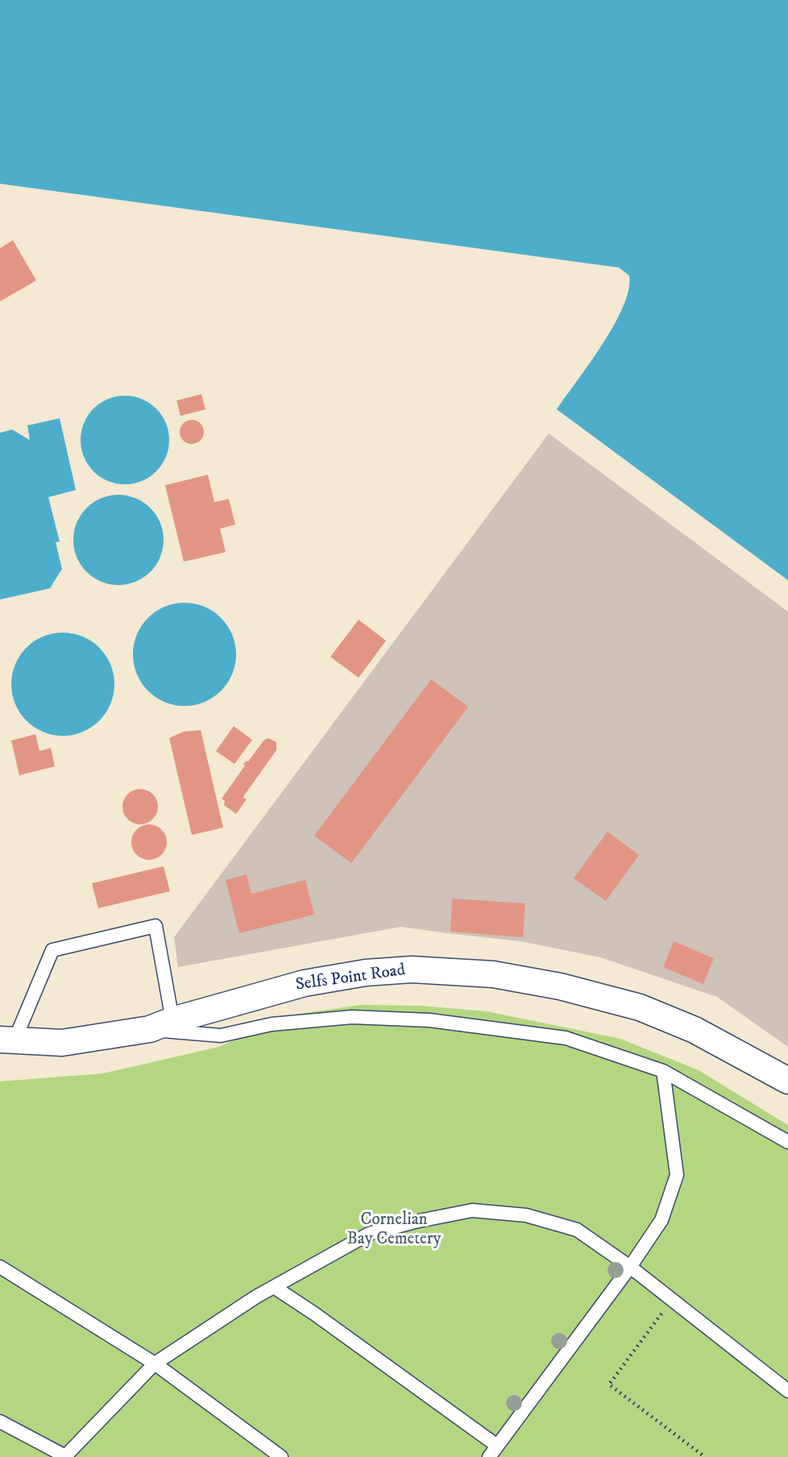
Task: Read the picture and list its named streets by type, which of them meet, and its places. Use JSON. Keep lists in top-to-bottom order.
{
  "streets": {
    "street": ["Selfs Point Road"]
  },
  "parks": ["Cornelian Bay Cemetery"]
}
